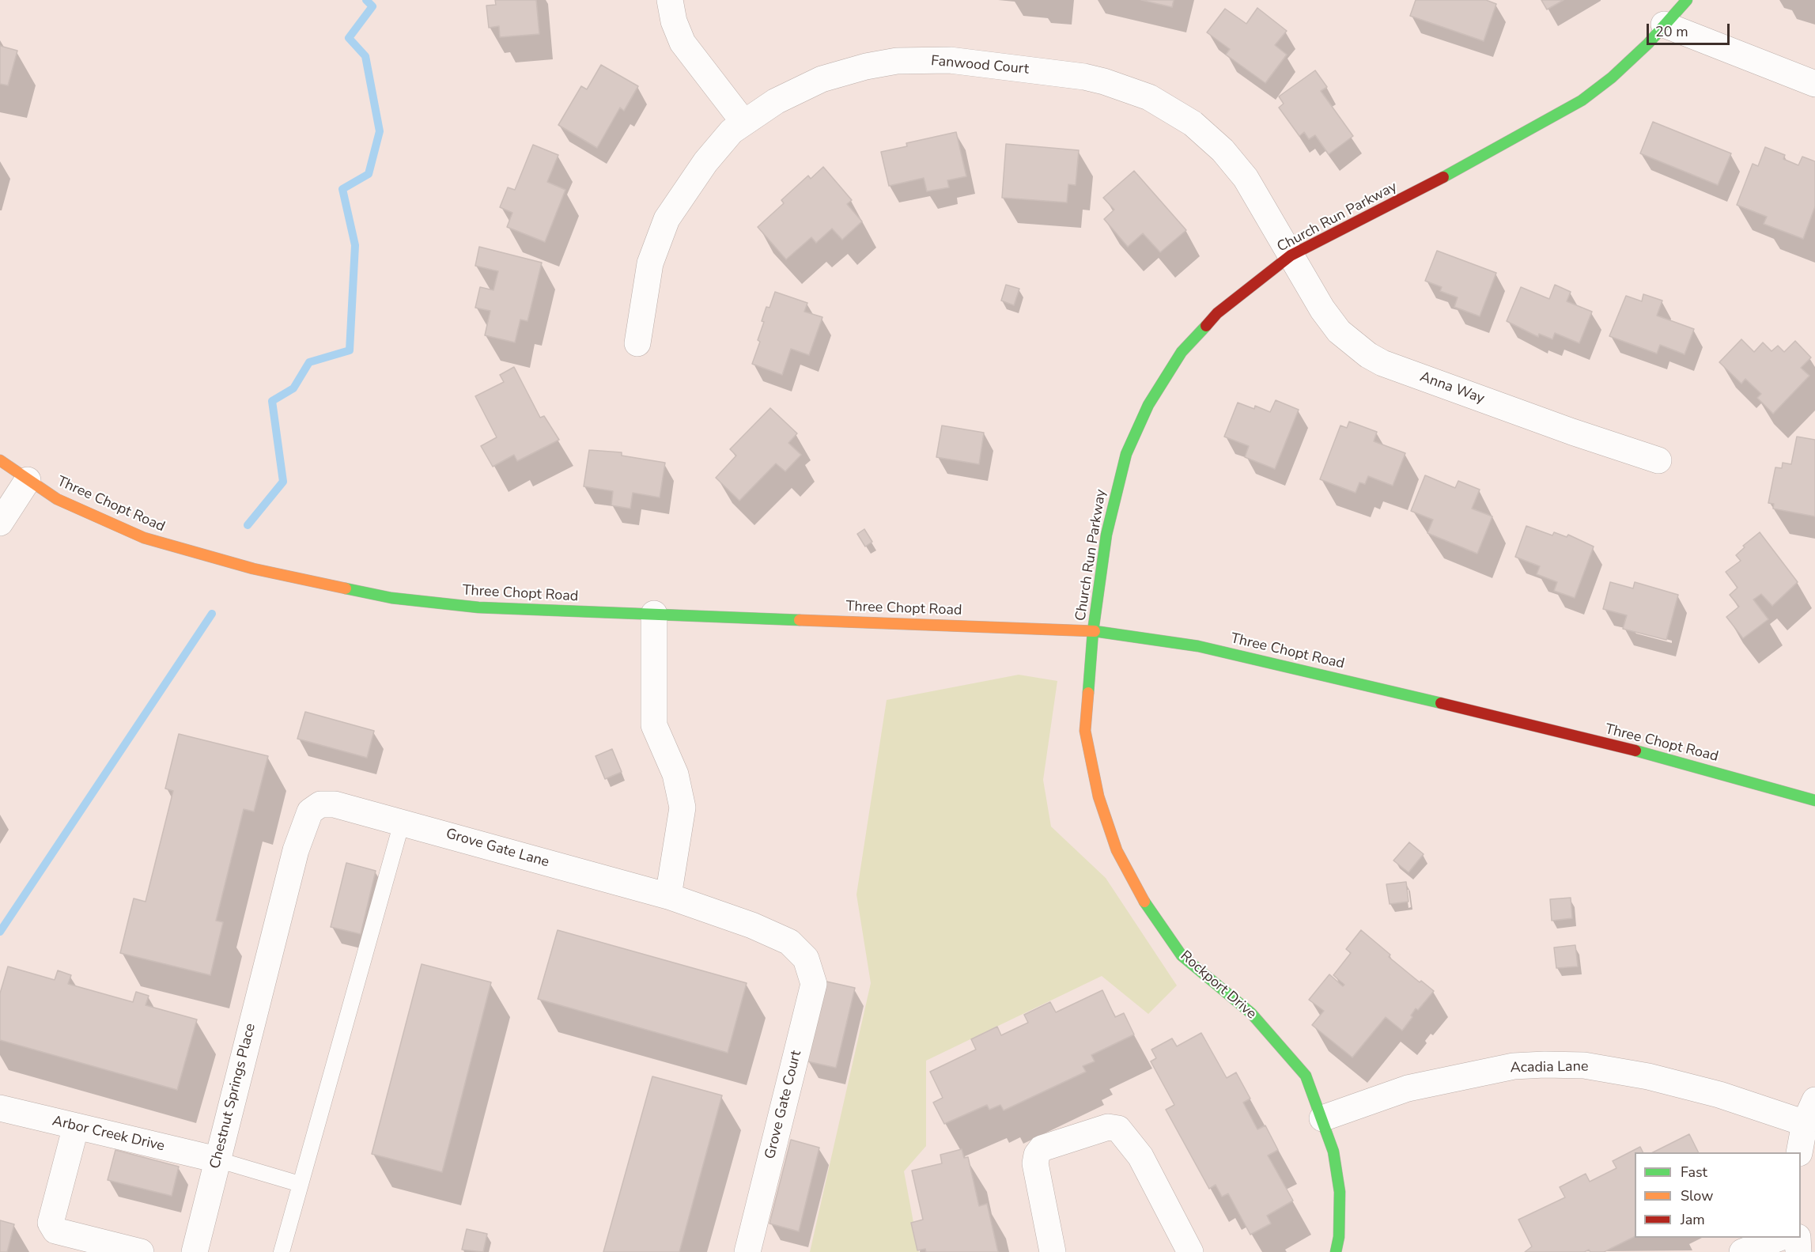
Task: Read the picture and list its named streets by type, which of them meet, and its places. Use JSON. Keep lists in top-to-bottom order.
{
  "streets": {
    "main road": ["Church Run Parkway", "Three Chopt Road", "Rockport Drive"],
    "street": [
      "Fanwood Court",
      "Anna Way",
      "Grove Gate Lane",
      "Acadia Lane",
      "Chestnut Springs Place",
      "Grove Gate Court",
      "Arbor Creek Drive"
    ]
  },
  "crossings": [
    ["Fanwood Court", "Church Run Parkway"],
    ["Fanwood Court", "Anna Way"],
    ["Church Run Parkway", "Anna Way"],
    ["Church Run Parkway", "Three Chopt Road"],
    ["Church Run Parkway", "Rockport Drive"],
    ["Three Chopt Road", "Rockport Drive"],
    ["Grove Gate Lane", "Chestnut Springs Place"],
    ["Grove Gate Lane", "Grove Gate Court"],
    ["Rockport Drive", "Acadia Lane"],
    ["Chestnut Springs Place", "Arbor Creek Drive"]
  ],
  "legend": ["Fast", "Slow", "Jam"],
  "scale_bar": "20 m"
}
